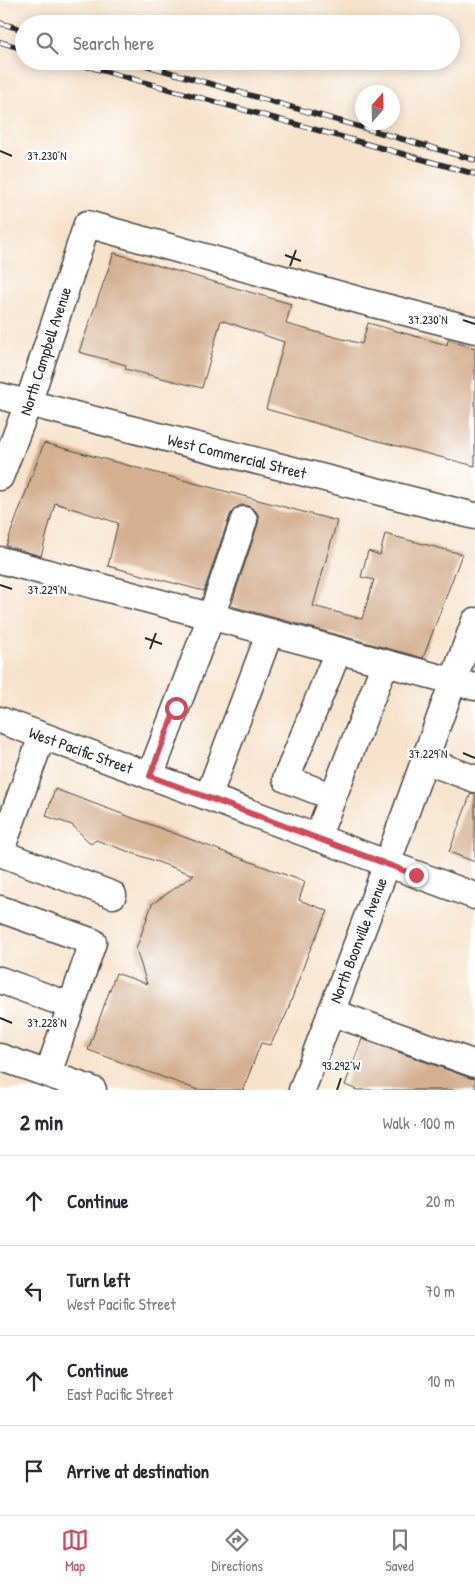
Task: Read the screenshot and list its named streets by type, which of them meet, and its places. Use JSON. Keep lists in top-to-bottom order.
{
  "streets": {
    "street": [
      "North Campbell Avenue",
      "West Commercial Street",
      "West Pacific Street",
      "North Boonville Avenue"
    ]
  },
  "crossings": [
    ["North Campbell Avenue", "West Commercial Street"],
    ["West Pacific Street", "North Boonville Avenue"]
  ],
  "north": "top",
  "page": {
    "search": "Search here",
    "heading": ["2 min", "Walk · 100 m"],
    "list": [
      ["Continue", "20 m"],
      ["Turn left", "West Pacific Street", "70 m"],
      ["Continue", "East Pacific Street", "10 m"],
      "Arrive at destination"
    ],
    "nav": ["Map", "Directions", "Saved"]
  },
  "coordinates": [
    "37.230°N",
    "37.229°N",
    "37.228°N",
    "93.292°W"
  ]
}
